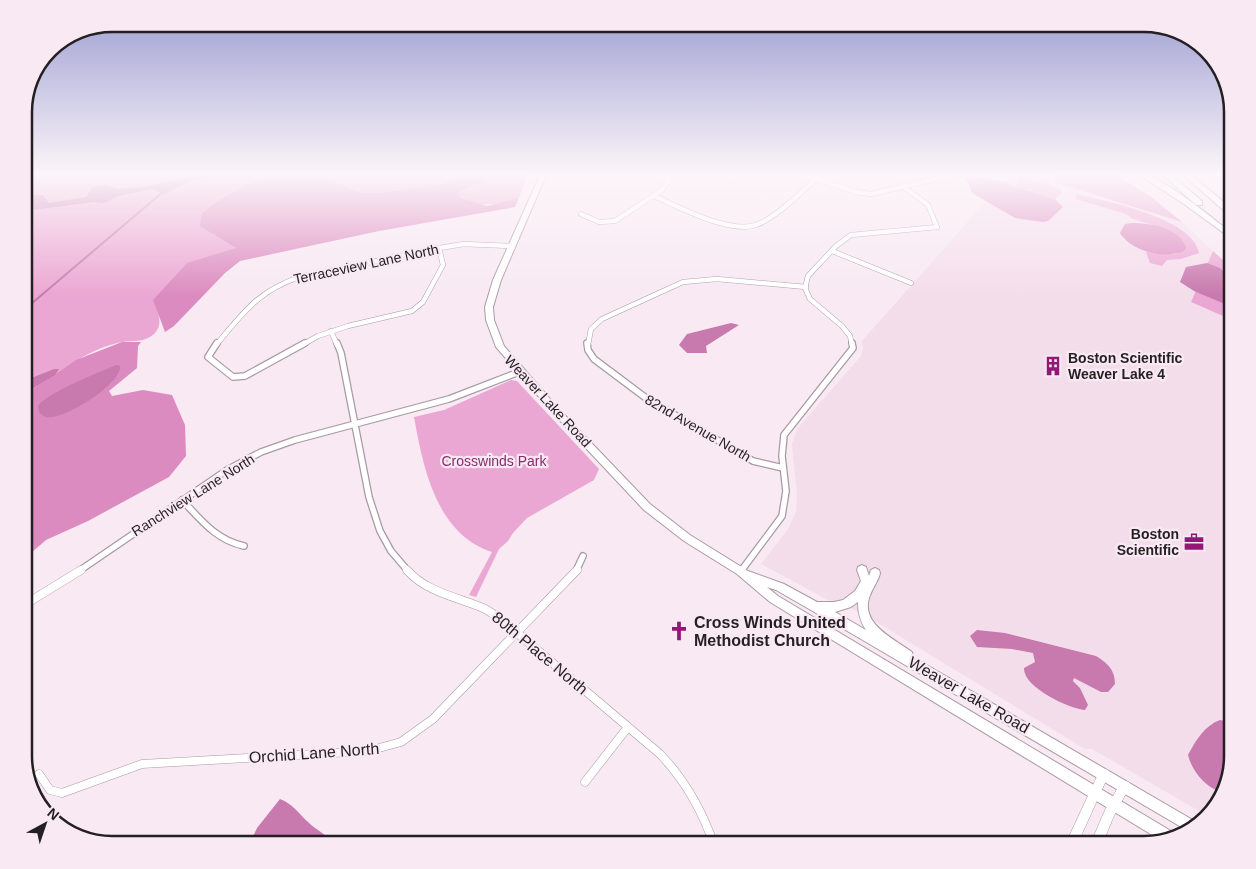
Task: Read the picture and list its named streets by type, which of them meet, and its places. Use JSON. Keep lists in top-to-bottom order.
{
  "streets": {
    "main road": ["Weaver Lake Road"],
    "street": [
      "Terraceview Lane North",
      "82nd Avenue North",
      "Ranchview Lane North",
      "80th Place North",
      "Orchid Lane North"
    ]
  },
  "crossings": [
    ["Terraceview Lane North", "Weaver Lake Road"],
    ["Terraceview Lane North", "80th Place North"],
    ["Weaver Lake Road", "Ranchview Lane North"],
    ["Ranchview Lane North", "80th Place North"],
    ["80th Place North", "Orchid Lane North"]
  ],
  "parks": ["Crosswinds Park"],
  "places": {
    "building": ["Boston Scientific Weaver Lake 4"],
    "office": ["Boston Scientific"],
    "church": ["Cross Winds United Methodist Church"]
  },
  "north": "top right"
}
